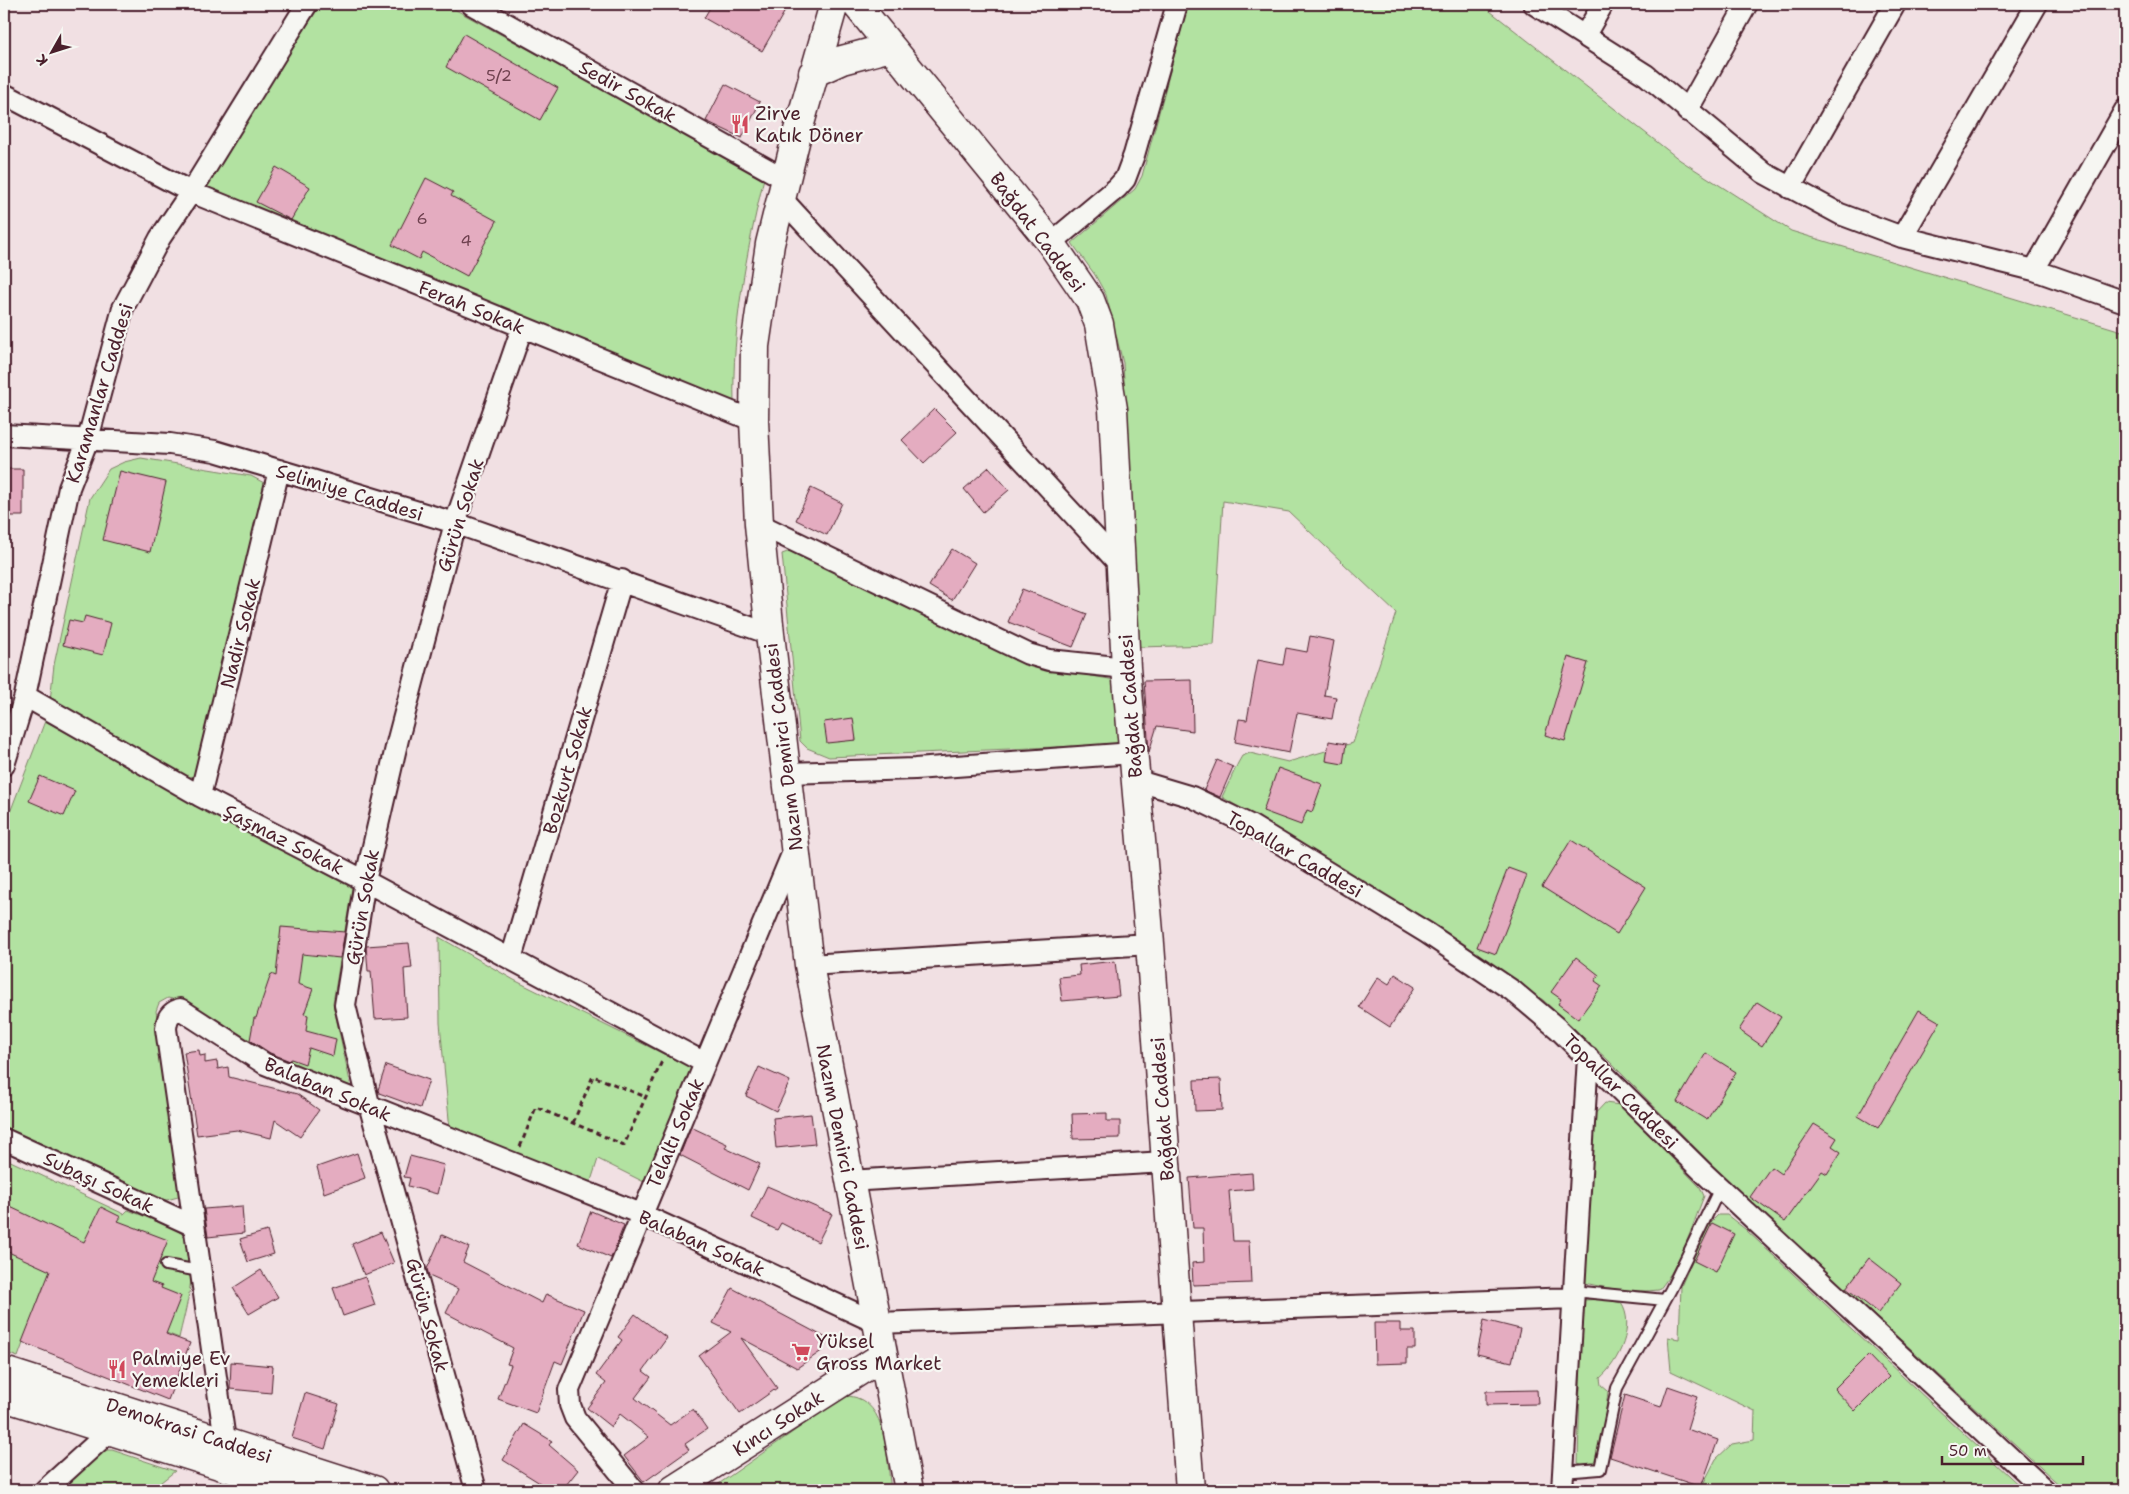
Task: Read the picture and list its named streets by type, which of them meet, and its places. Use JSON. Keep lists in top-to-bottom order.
{
  "streets": {
    "main road": [
      "Bağdat Caddesi",
      "Nazım Demirci Caddesi",
      "Kıncı Sokak",
      "Demokrasi Caddesi"
    ],
    "street": [
      "Sedir Sokak",
      "Ferah Sokak",
      "Karamanlar Caddesi",
      "Selimiye Caddesi",
      "Gürün Sokak",
      "Nadir Sokak",
      "Bozkurt Sokak",
      "Şaşmaz Sokak",
      "Topallar Caddesi",
      "Balaban Sokak",
      "Telaltı Sokak",
      "Subaşı Sokak"
    ]
  },
  "crossings": [
    ["Sedir Sokak", "Bağdat Caddesi"],
    ["Sedir Sokak", "Nazım Demirci Caddesi"],
    ["Bağdat Caddesi", "Topallar Caddesi"],
    ["Ferah Sokak", "Karamanlar Caddesi"],
    ["Ferah Sokak", "Gürün Sokak"],
    ["Ferah Sokak", "Nazım Demirci Caddesi"],
    ["Karamanlar Caddesi", "Selimiye Caddesi"],
    ["Karamanlar Caddesi", "Şaşmaz Sokak"],
    ["Selimiye Caddesi", "Gürün Sokak"],
    ["Selimiye Caddesi", "Nadir Sokak"],
    ["Selimiye Caddesi", "Nazım Demirci Caddesi"],
    ["Selimiye Caddesi", "Bozkurt Sokak"],
    ["Gürün Sokak", "Şaşmaz Sokak"],
    ["Gürün Sokak", "Balaban Sokak"],
    ["Nadir Sokak", "Şaşmaz Sokak"],
    ["Nazım Demirci Caddesi", "Balaban Sokak"],
    ["Nazım Demirci Caddesi", "Telaltı Sokak"],
    ["Nazım Demirci Caddesi", "Kıncı Sokak"],
    ["Bozkurt Sokak", "Şaşmaz Sokak"],
    ["Şaşmaz Sokak", "Telaltı Sokak"],
    ["Balaban Sokak", "Telaltı Sokak"],
    ["Balaban Sokak", "Subaşı Sokak"],
    ["Balaban Sokak", "Demokrasi Caddesi"]
  ],
  "places": {
    "restaurant": ["Zirve Katık Döner", "Palmiye Ev Yemekleri"],
    "supermarket": ["Yüksel Gross Market"]
  },
  "house_numbers": ["5/2", "6", "4"],
  "scale_bar": "50 m",
  "north": "bottom left"
}
